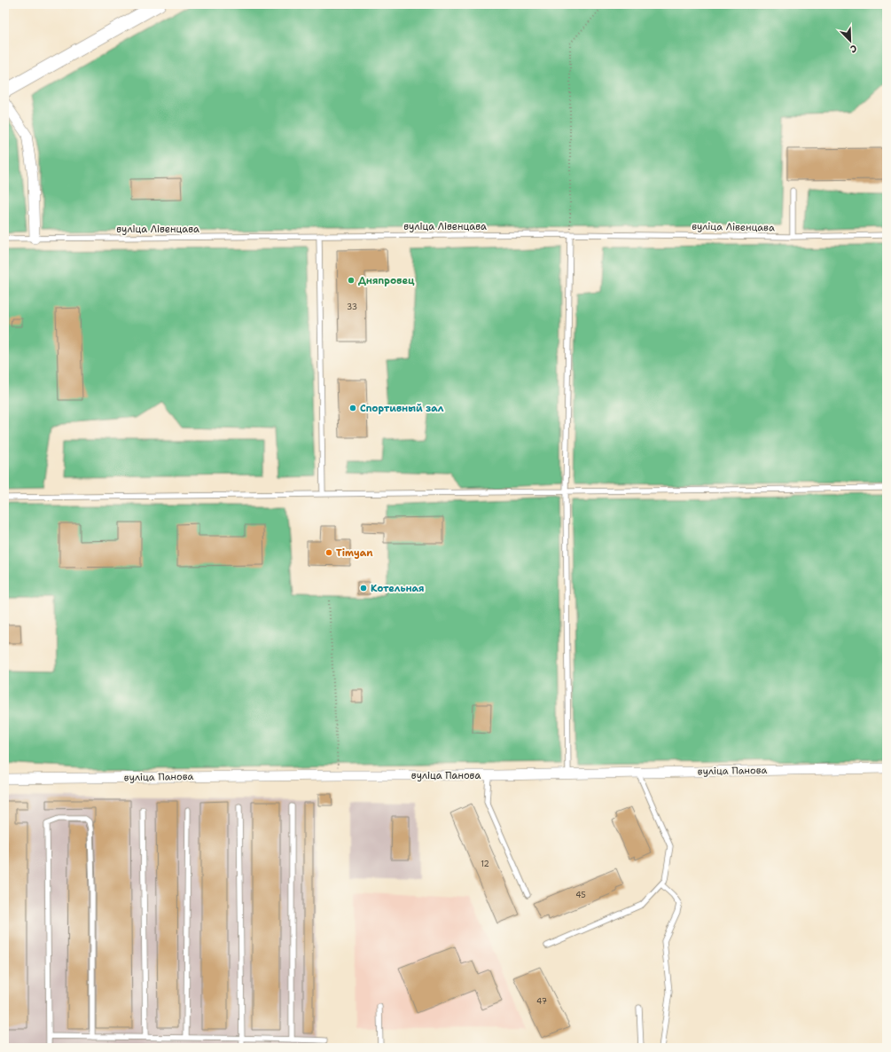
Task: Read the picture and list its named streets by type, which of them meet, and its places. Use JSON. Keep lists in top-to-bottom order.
{
  "streets": {
    "street": ["вуліца Панова"],
    "lane": ["вуліца Лівенцава"]
  },
  "places": [
    "Дняпровец",
    "Спортивный зал",
    "Timyan",
    "Котельная"
  ],
  "house_numbers": [
    "33",
    "12",
    "45",
    "47"
  ],
  "north": "bottom right"
}
